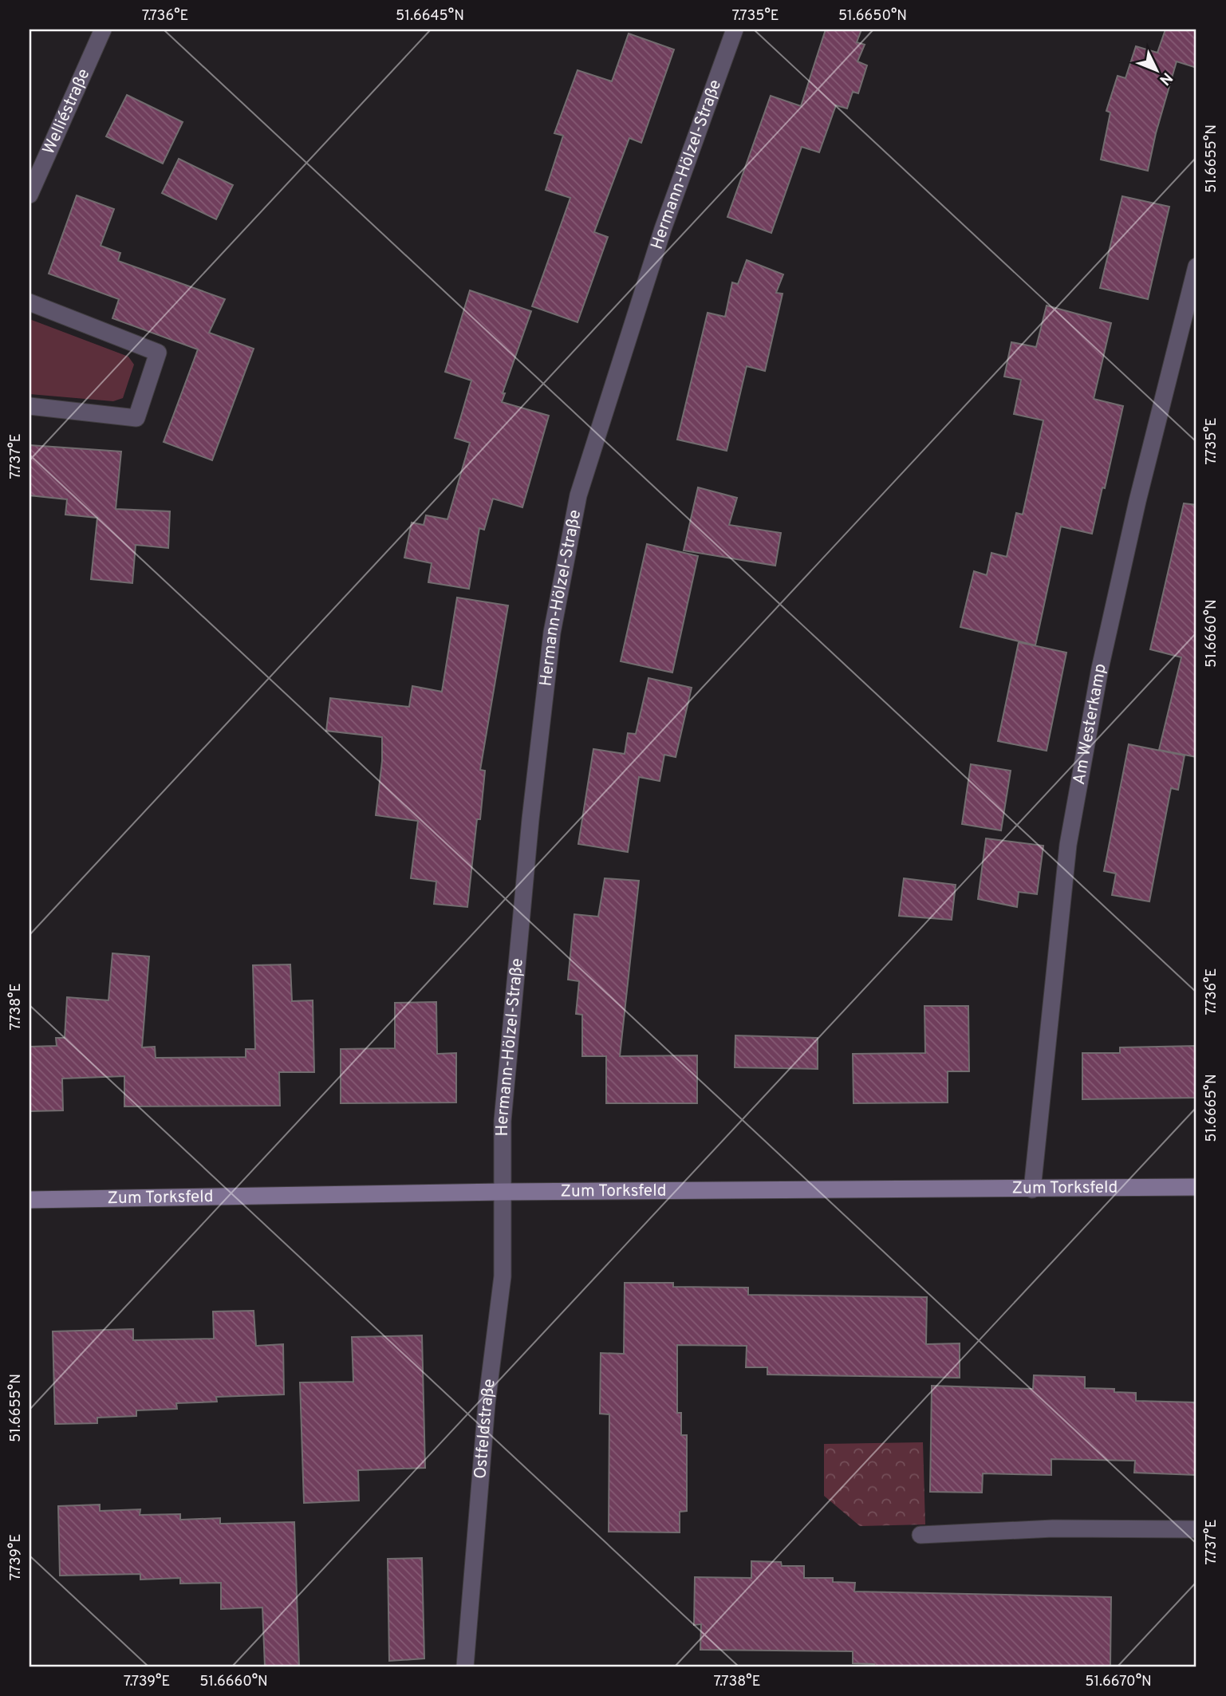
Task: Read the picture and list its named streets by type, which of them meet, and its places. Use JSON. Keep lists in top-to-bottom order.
{
  "streets": {
    "main road": ["Zum Torksfeld"],
    "street": [
      "Welliéstraße",
      "Hermann-Hölzel-Straße",
      "Am Westerkamp",
      "Ostfeldstraße"
    ]
  },
  "crossings": [
    ["Hermann-Hölzel-Straße", "Zum Torksfeld"],
    ["Hermann-Hölzel-Straße", "Ostfeldstraße"],
    ["Am Westerkamp", "Zum Torksfeld"],
    ["Zum Torksfeld", "Ostfeldstraße"]
  ],
  "north": "bottom right",
  "coordinates": [
    "7.736°E",
    "51.6645°N",
    "7.735°E",
    "51.6650°N",
    "51.6655°N",
    "7.737°E",
    "51.6660°N",
    "7.738°E",
    "51.6665°N",
    "7.739°E",
    "51.6670°N"
  ]
}
